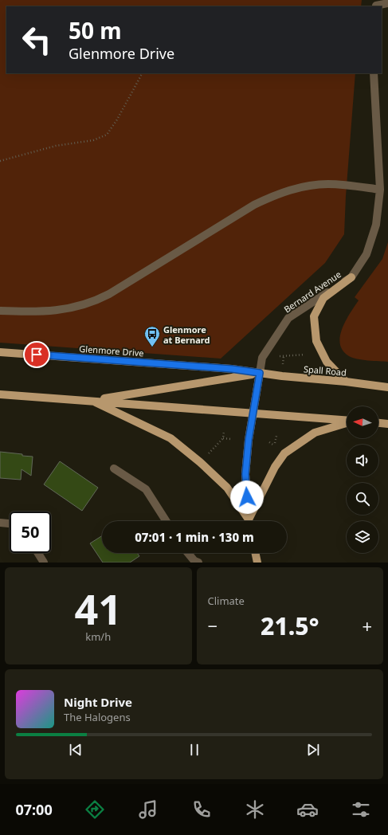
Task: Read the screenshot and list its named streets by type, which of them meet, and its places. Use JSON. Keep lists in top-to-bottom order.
{
  "streets": {
    "main road": ["Bernard Avenue", "Glenmore Drive", "Spall Road"]
  },
  "crossings": [
    ["Bernard Avenue", "Glenmore Drive"],
    ["Bernard Avenue", "Spall Road"],
    ["Glenmore Drive", "Spall Road"]
  ],
  "places": {
    "bus stop": ["Glenmore at Bernard"]
  },
  "north": "left",
  "page": {
    "turn": ["50 m", "Glenmore Drive"],
    "limit": "50",
    "trip": "07:01 · 1 min · 130 m",
    "tile": [
      ["41", "km/h"],
      "Climate"
    ],
    "heat": ["−", "21.5°", "+"],
    "song": ["Night Drive", "The Halogens"],
    "tabs": "07:00"
  }
}
